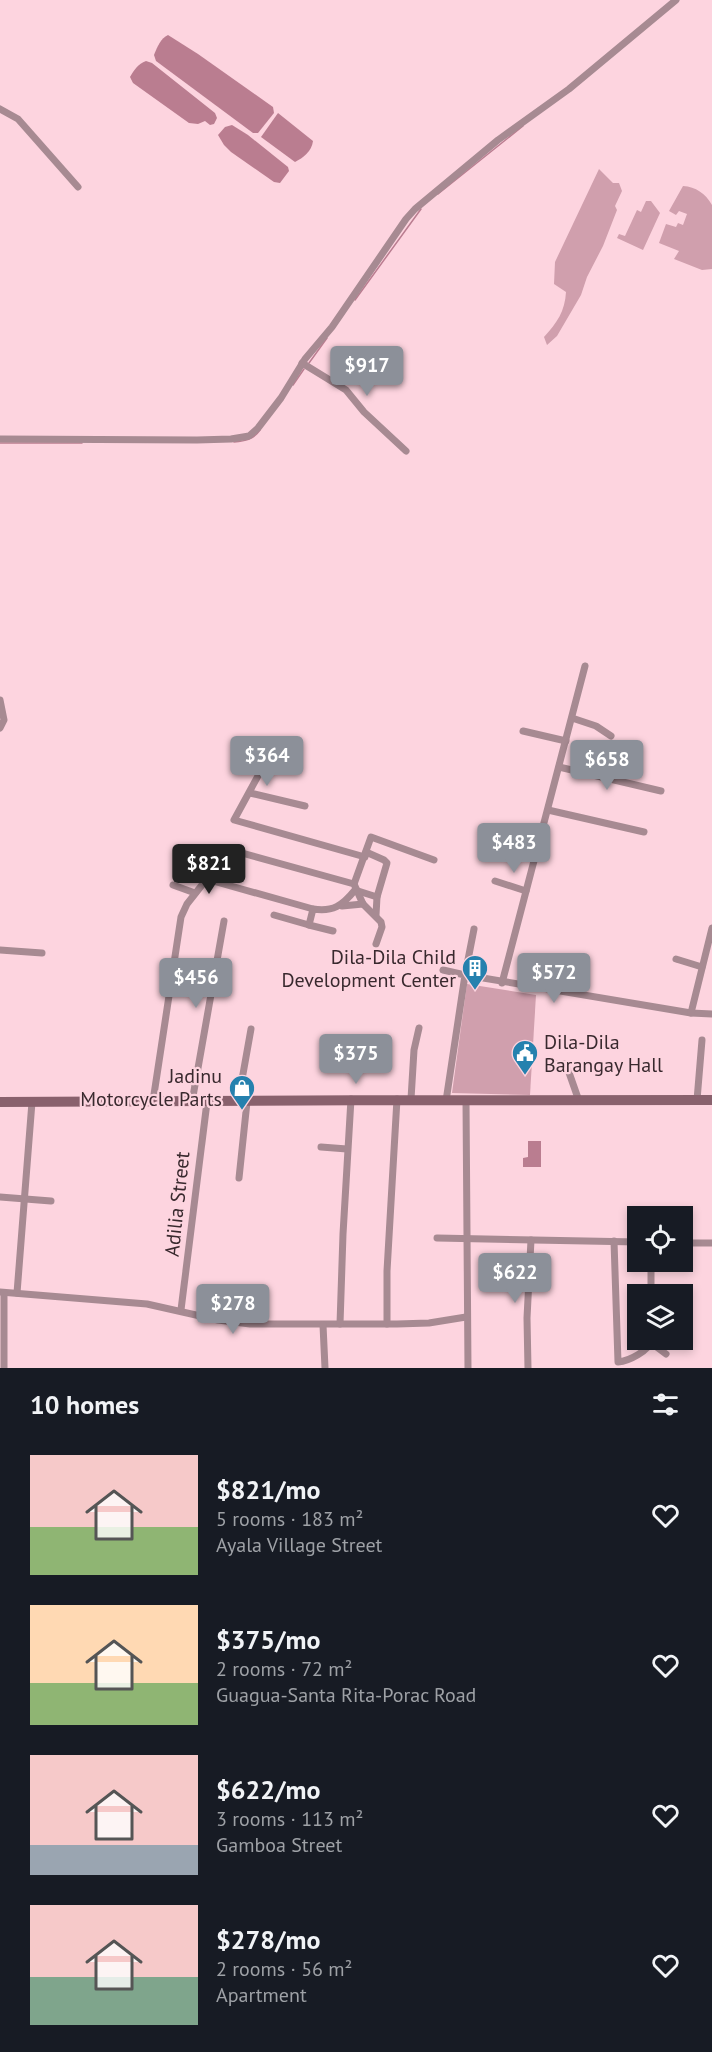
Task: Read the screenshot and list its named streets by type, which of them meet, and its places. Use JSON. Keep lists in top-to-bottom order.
{
  "streets": {
    "street": ["Adilia Street"]
  },
  "places": {
    "building": ["Dila-Dila Child Development Center"],
    "public building": ["Dila-Dila Barangay Hall"],
    "shop": ["Jadinu Motorcycle Parts"]
  },
  "page": {
    "price": [
      "$917",
      "$364",
      "$658",
      "$483",
      "$821",
      "$572",
      "$456",
      "$375",
      "$622",
      "$278"
    ],
    "heading": "10 homes",
    "list": [
      {
        "name": "$821/mo",
        "note": "5 rooms · 183 m² · Ayala Village Street"
      },
      {
        "name": "$375/mo",
        "note": "2 rooms · 72 m² · Guagua-Santa Rita-Porac Road"
      },
      {
        "name": "$622/mo",
        "note": "3 rooms · 113 m² · Gamboa Street"
      },
      {
        "name": "$278/mo",
        "note": "2 rooms · 56 m² · Apartment"
      }
    ]
  }
}
